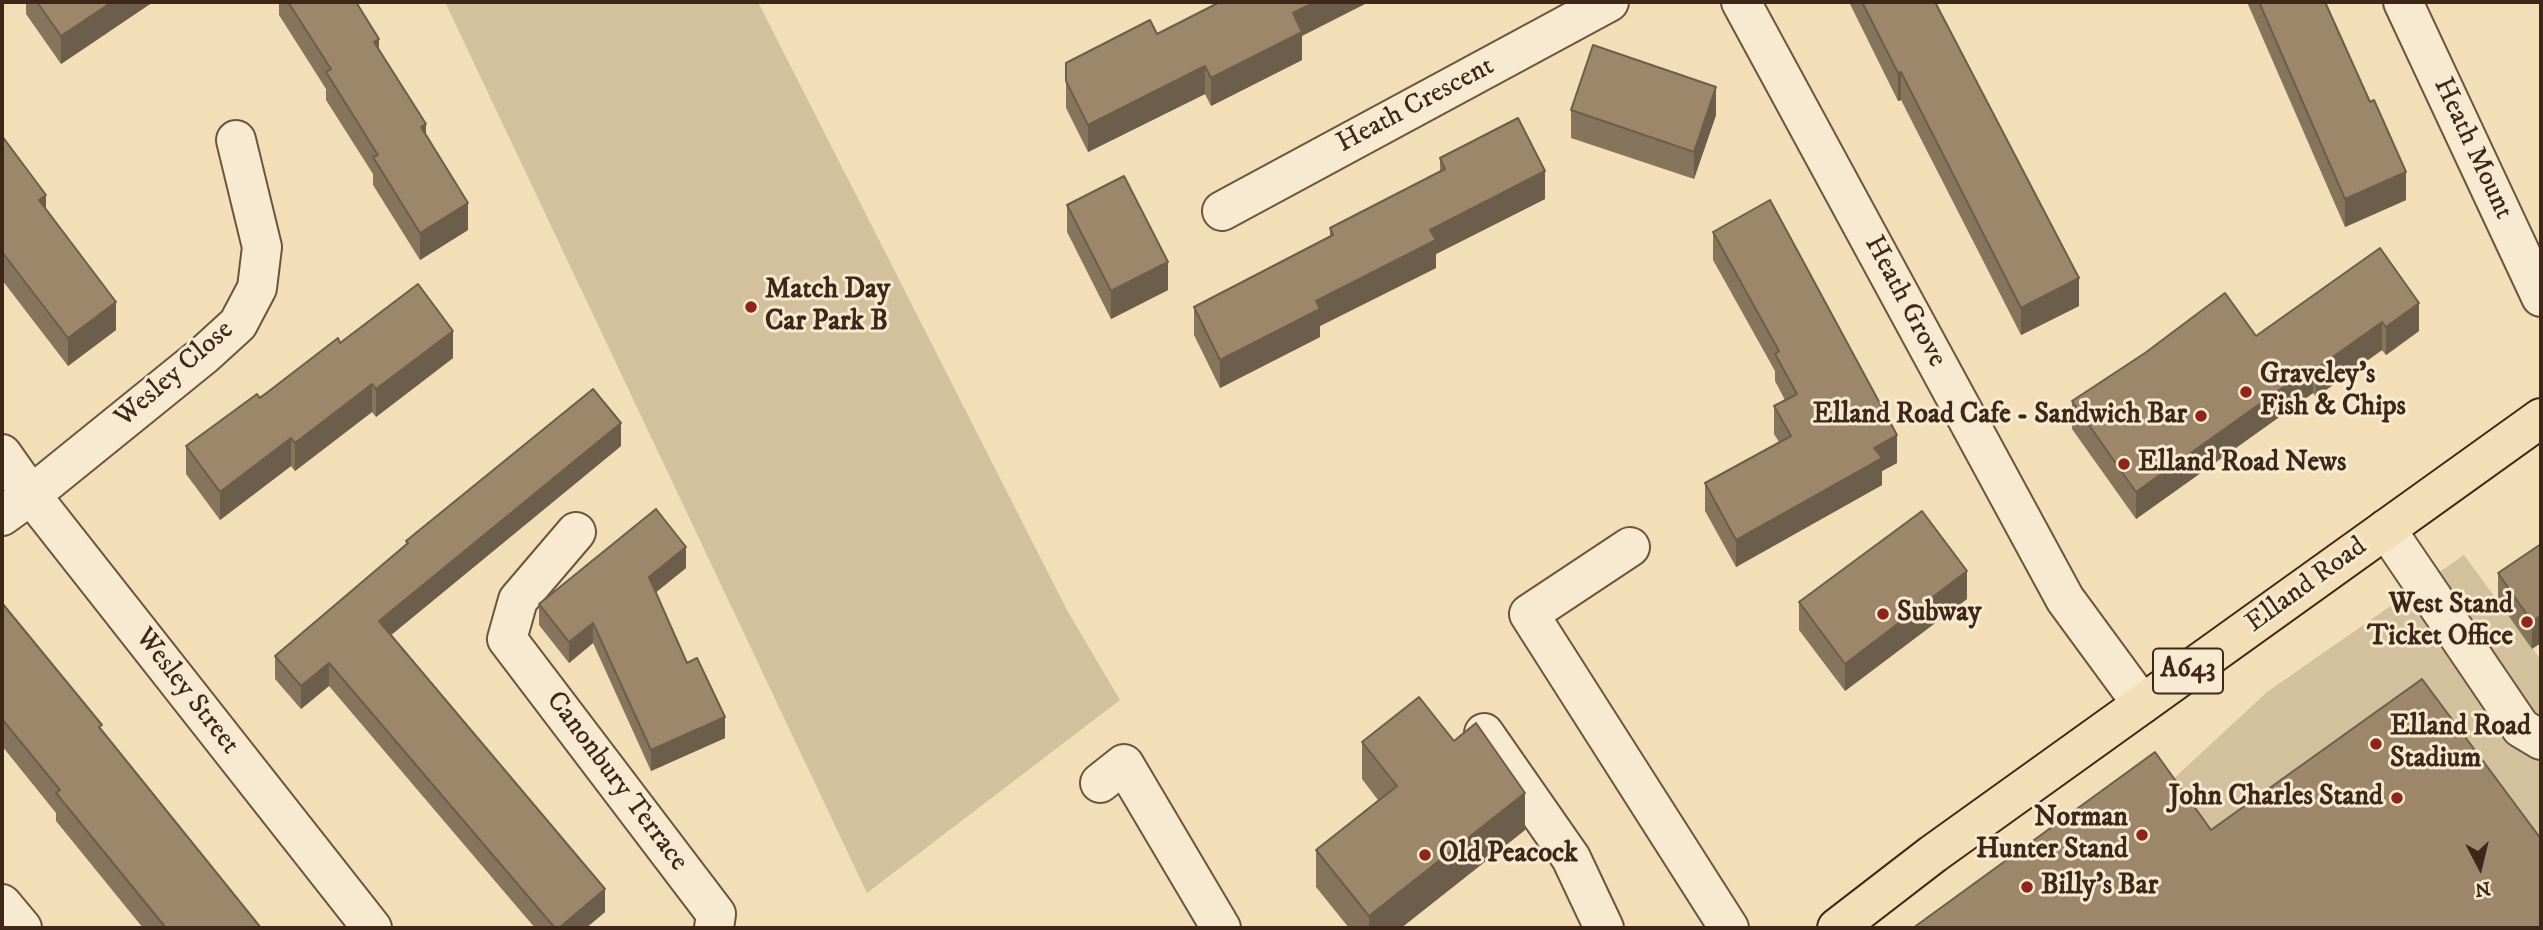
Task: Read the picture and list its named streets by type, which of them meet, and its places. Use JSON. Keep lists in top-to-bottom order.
{
  "streets": {
    "main road": ["Elland Road", "A643"],
    "street": [
      "Heath Crescent",
      "Heath Mount",
      "Heath Grove",
      "Wesley Close",
      "Wesley Street",
      "Canonbury Terrace"
    ]
  },
  "crossings": [
    ["Heath Grove", "Elland Road"],
    ["Wesley Close", "Wesley Street"]
  ],
  "places": [
    "Match Day Car Park B",
    "Graveley's Fish & Chips",
    "Elland Road Cafe - Sandwich Bar",
    "Elland Road News",
    "Subway",
    "West Stand Ticket Office",
    "Elland Road Stadium",
    "John Charles Stand",
    "Norman Hunter Stand",
    "Old Peacock",
    "Billy's Bar"
  ],
  "north": "bottom"
}
